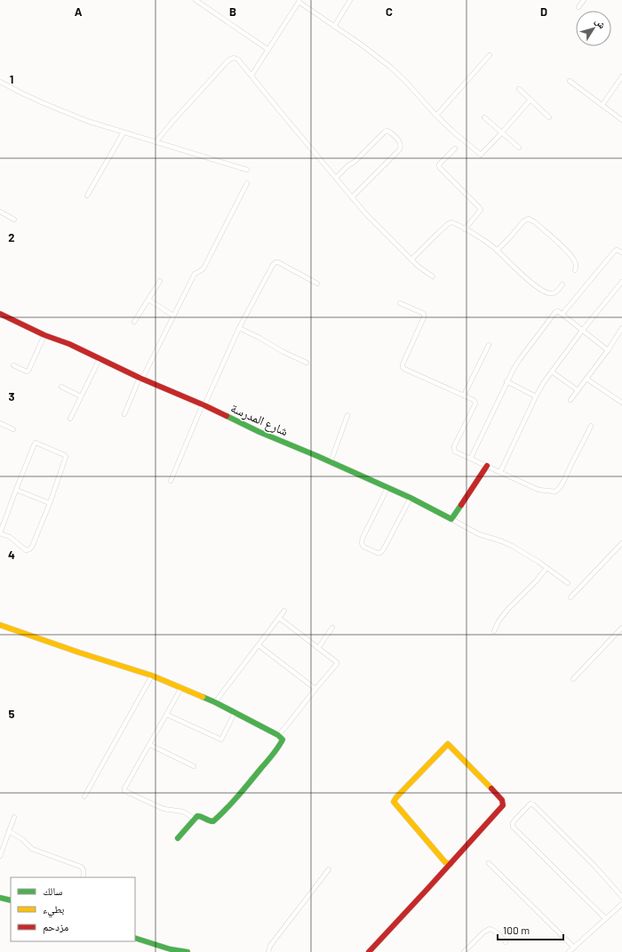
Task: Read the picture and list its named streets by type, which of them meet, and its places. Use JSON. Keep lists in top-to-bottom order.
{
  "streets": {
    "street": ["شارع المدرسة"]
  },
  "legend": ["سالك", "بطيء", "مزدحم"],
  "scale_bar": "100 m",
  "north": "top right",
  "grid": {
    "columns": [
      "A",
      "B",
      "C",
      "D"
    ],
    "rows": [
      "1",
      "2",
      "3",
      "4",
      "5"
    ]
  }
}
